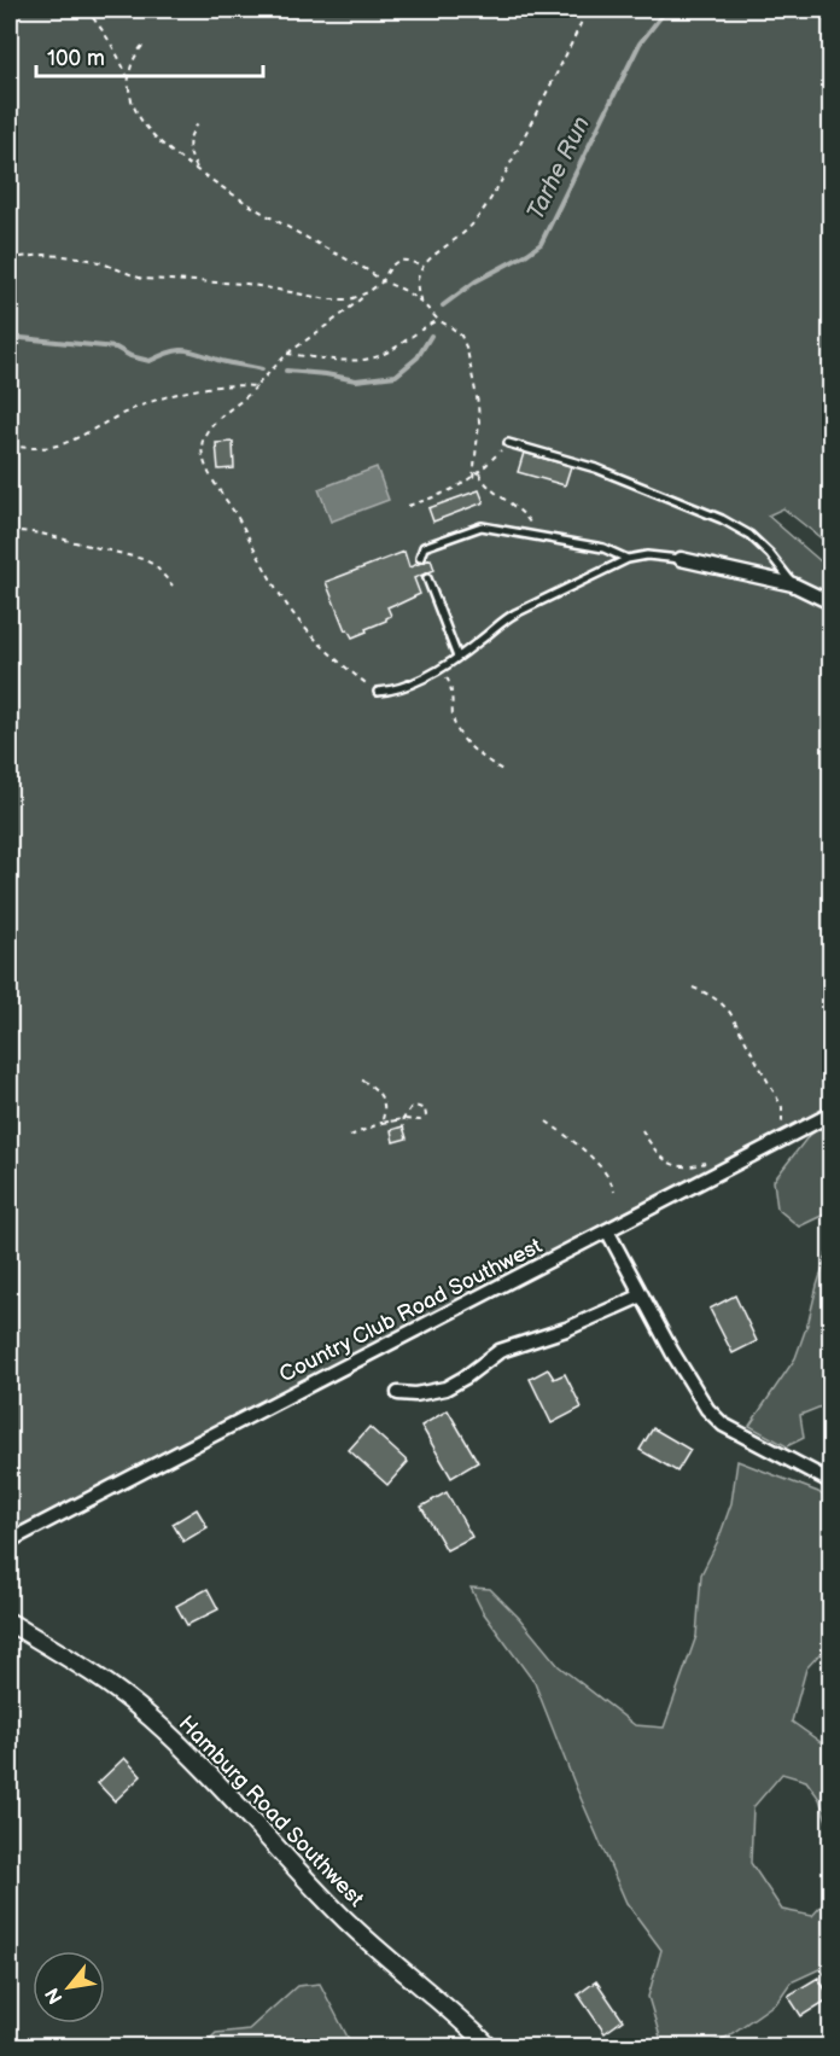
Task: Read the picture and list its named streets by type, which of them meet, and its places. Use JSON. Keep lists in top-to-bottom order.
{
  "streets": {
    "street": ["Country Club Road Southwest", "Hamburg Road Southwest"]
  },
  "water": ["Tarhe Run"],
  "scale_bar": "100 m",
  "north": "bottom left"
}
